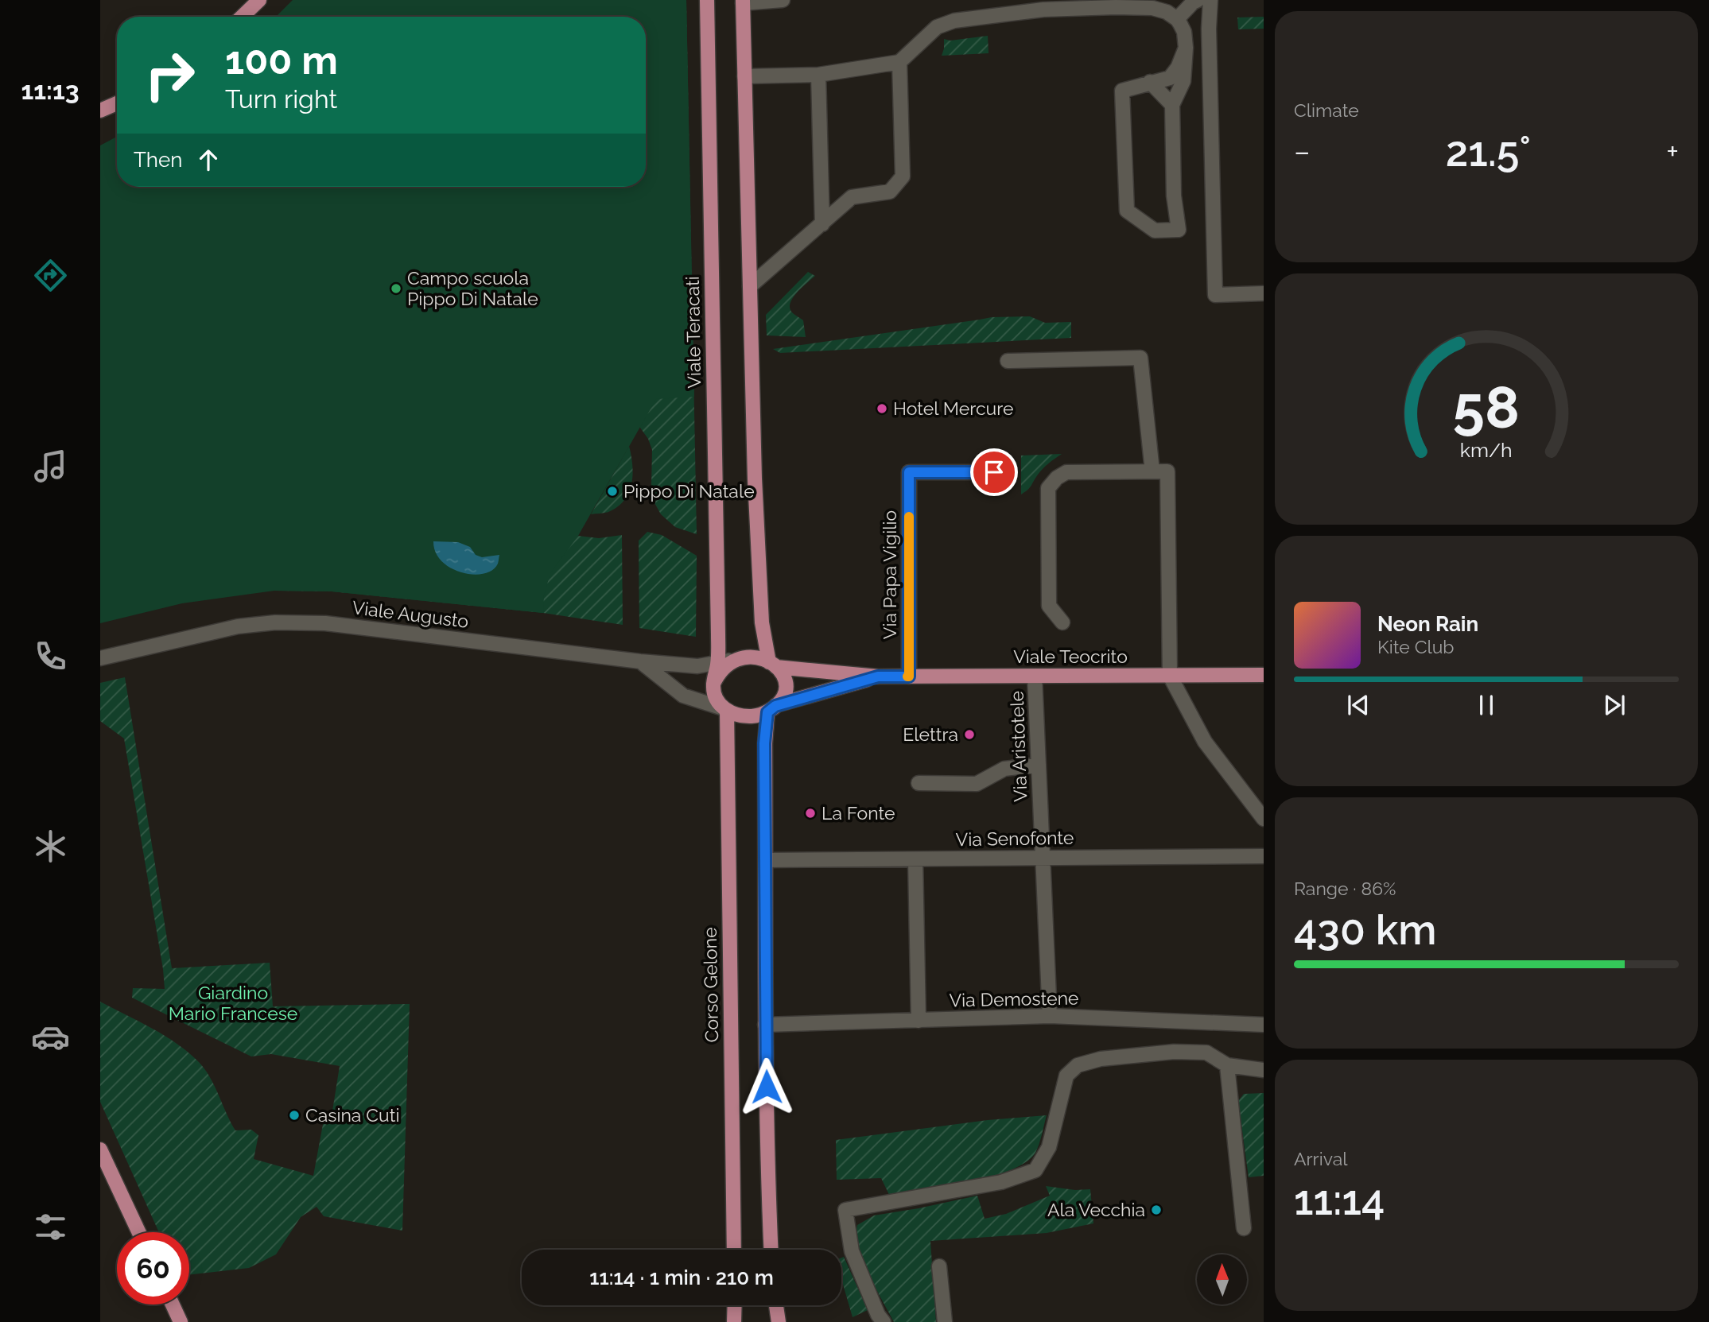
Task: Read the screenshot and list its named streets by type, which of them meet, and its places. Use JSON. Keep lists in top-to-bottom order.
{
  "streets": {
    "main road": ["Viale Teracati", "Viale Teocrito", "Corso Gelone"],
    "street": [
      "Via Papa Vigilio",
      "Viale Augusto",
      "Via Aristotele",
      "Via Senofonte",
      "Via Demostene"
    ]
  },
  "crossings": [
    ["Viale Teracati", "Viale Augusto"],
    ["Viale Teracati", "Corso Gelone"],
    ["Via Papa Vigilio", "Viale Teocrito"],
    ["Viale Augusto", "Corso Gelone"],
    ["Viale Teocrito", "Via Aristotele"],
    ["Via Aristotele", "Via Senofonte"],
    ["Via Aristotele", "Via Demostene"]
  ],
  "parks": ["Giardino Mario Francese"],
  "places": [
    "Campo scuola Pippo Di Natale",
    "Hotel Mercure",
    "Pippo Di Natale",
    "Elettra",
    "La Fonte",
    "Casina Cuti",
    "Ala Vecchia"
  ],
  "north": "top",
  "page": {
    "tabs": "11:13",
    "tile": [
      "Climate",
      ["Range · 86%", "430 km"],
      ["Arrival", "11:14"]
    ],
    "turn": ["100 m", "Turn right"],
    "heat": ["−", "21.5°", "+"],
    "then": "Then",
    "song": ["Neon Rain", "Kite Club"],
    "limit": "60",
    "trip": "11:14 · 1 min · 210 m",
    "gauge": ["58", "km/h"]
  }
}
